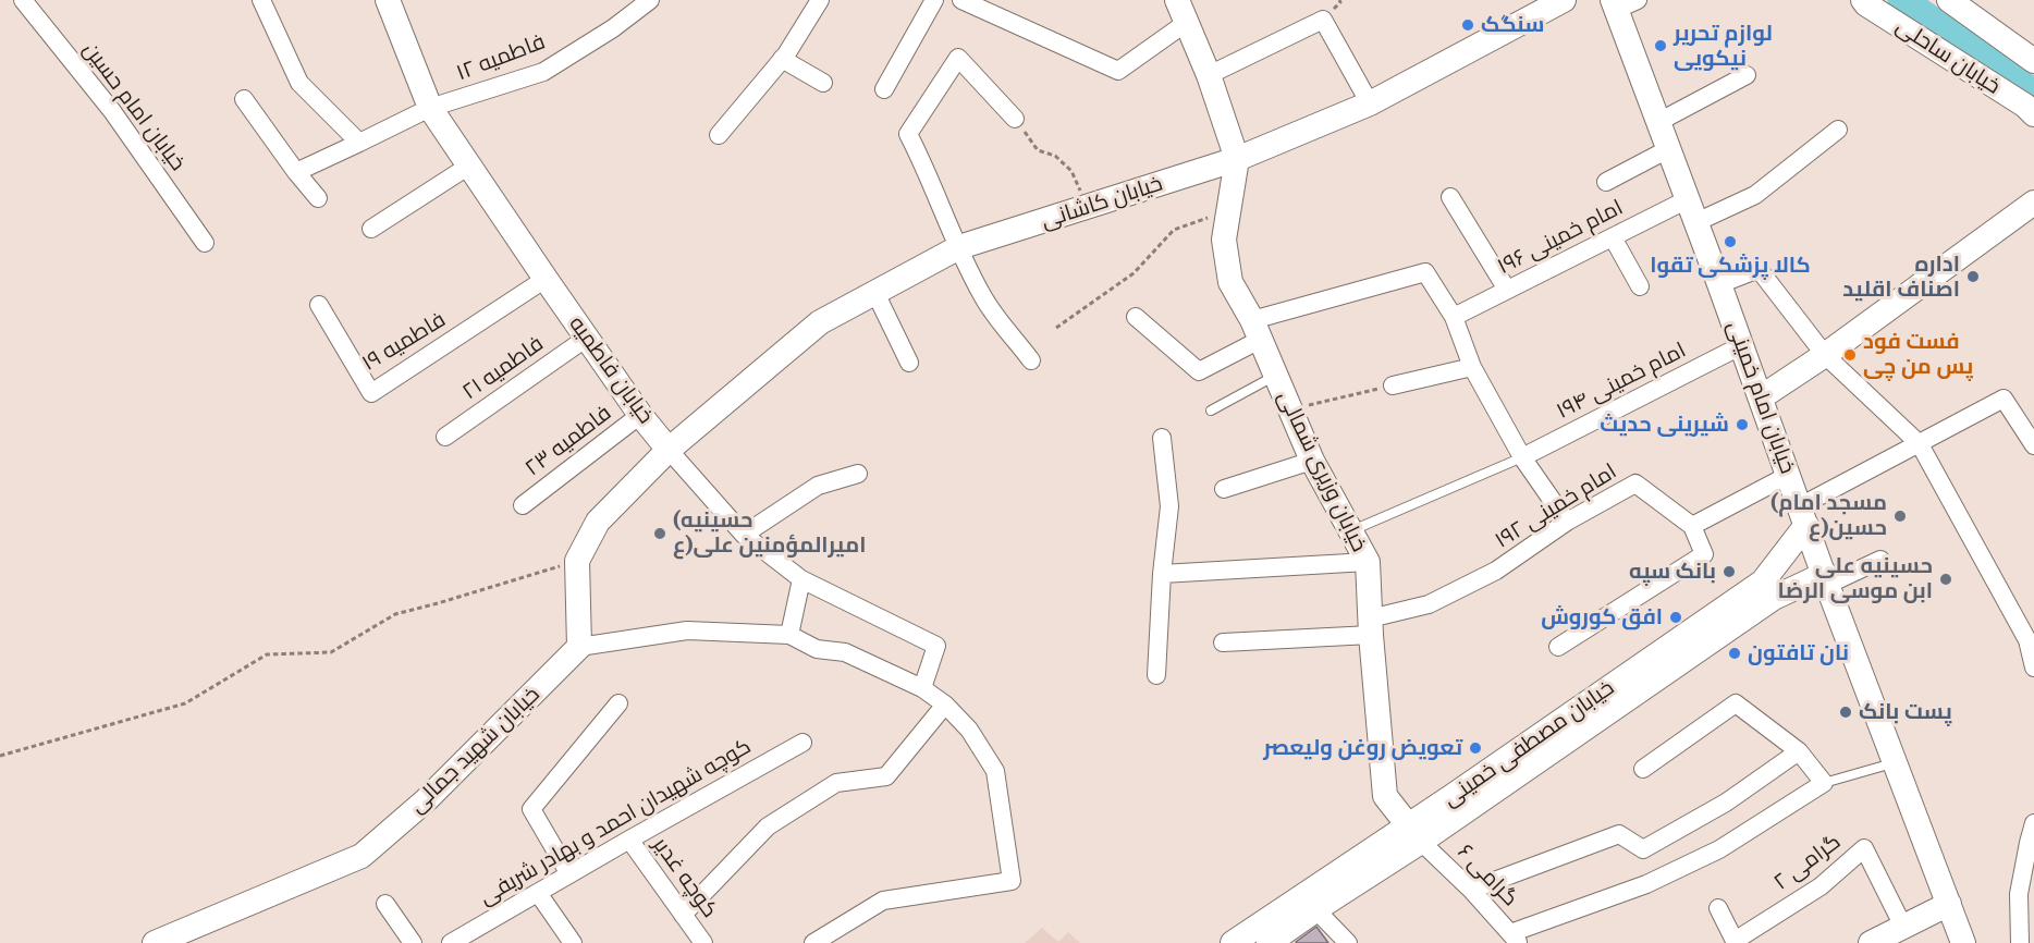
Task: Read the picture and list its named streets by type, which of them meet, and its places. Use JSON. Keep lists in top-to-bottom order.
{
  "streets": {
    "street": [
      "خیابان ساحلی",
      "فاطمیه ۱۲",
      "خیابان امام حسین",
      "خیابان کاشانی",
      "امام خمینی ۱۹۶",
      "فاطمیه ۱۹",
      "فاطمیه ۲۱",
      "خیابان فاطمیه",
      "امام خمینی ۱۹۴",
      "خیابان امام خمینی",
      "فاطمیه ۲۳",
      "خیابان وزیری شمالی",
      "امام خمینی ۱۹۲",
      "خیابان مصطفی خمینی",
      "خیابان شهید جمالی",
      "کوچه شهیدان احمد و بهادر شریفی",
      "گرامی ۲",
      "گرامی ۶",
      "کوچه غدیر"
    ]
  },
  "crossings": [
    ["فاطمیه ۱۲", "خیابان فاطمیه"],
    ["خیابان کاشانی", "خیابان فاطمیه"],
    ["خیابان کاشانی", "خیابان وزیری شمالی"],
    ["امام خمینی ۱۹۶", "خیابان امام خمینی"],
    ["فاطمیه ۱۹", "خیابان فاطمیه"],
    ["فاطمیه ۲۱", "خیابان فاطمیه"],
    ["خیابان فاطمیه", "فاطمیه ۲۳"],
    ["امام خمینی ۱۹۴", "خیابان امام خمینی"],
    ["خیابان امام خمینی", "خیابان مصطفی خمینی"],
    ["خیابان وزیری شمالی", "امام خمینی ۱۹۲"],
    ["خیابان وزیری شمالی", "خیابان مصطفی خمینی"],
    ["خیابان وزیری شمالی", "گرامی ۶"],
    ["خیابان مصطفی خمینی", "گرامی ۶"],
    ["کوچه شهیدان احمد و بهادر شریفی", "کوچه غدیر"]
  ],
  "places": [
    "سنگک",
    "لوازم تحریر نیکویی",
    "کالا پزشکی تقوا",
    "اداره اصناف اقلید",
    "فست فود پس من چی",
    "شیرینی حدیث",
    "(مسجد امام حسین(ع",
    "(حسینیه امیرالمؤمنین علی(ع",
    "بانک سپه",
    "حسینیه علی ابن موسی الرضا",
    "افق کوروش",
    "نان تافتون",
    "پست بانک",
    "تعویض روغن ولیعصر"
  ]
}
